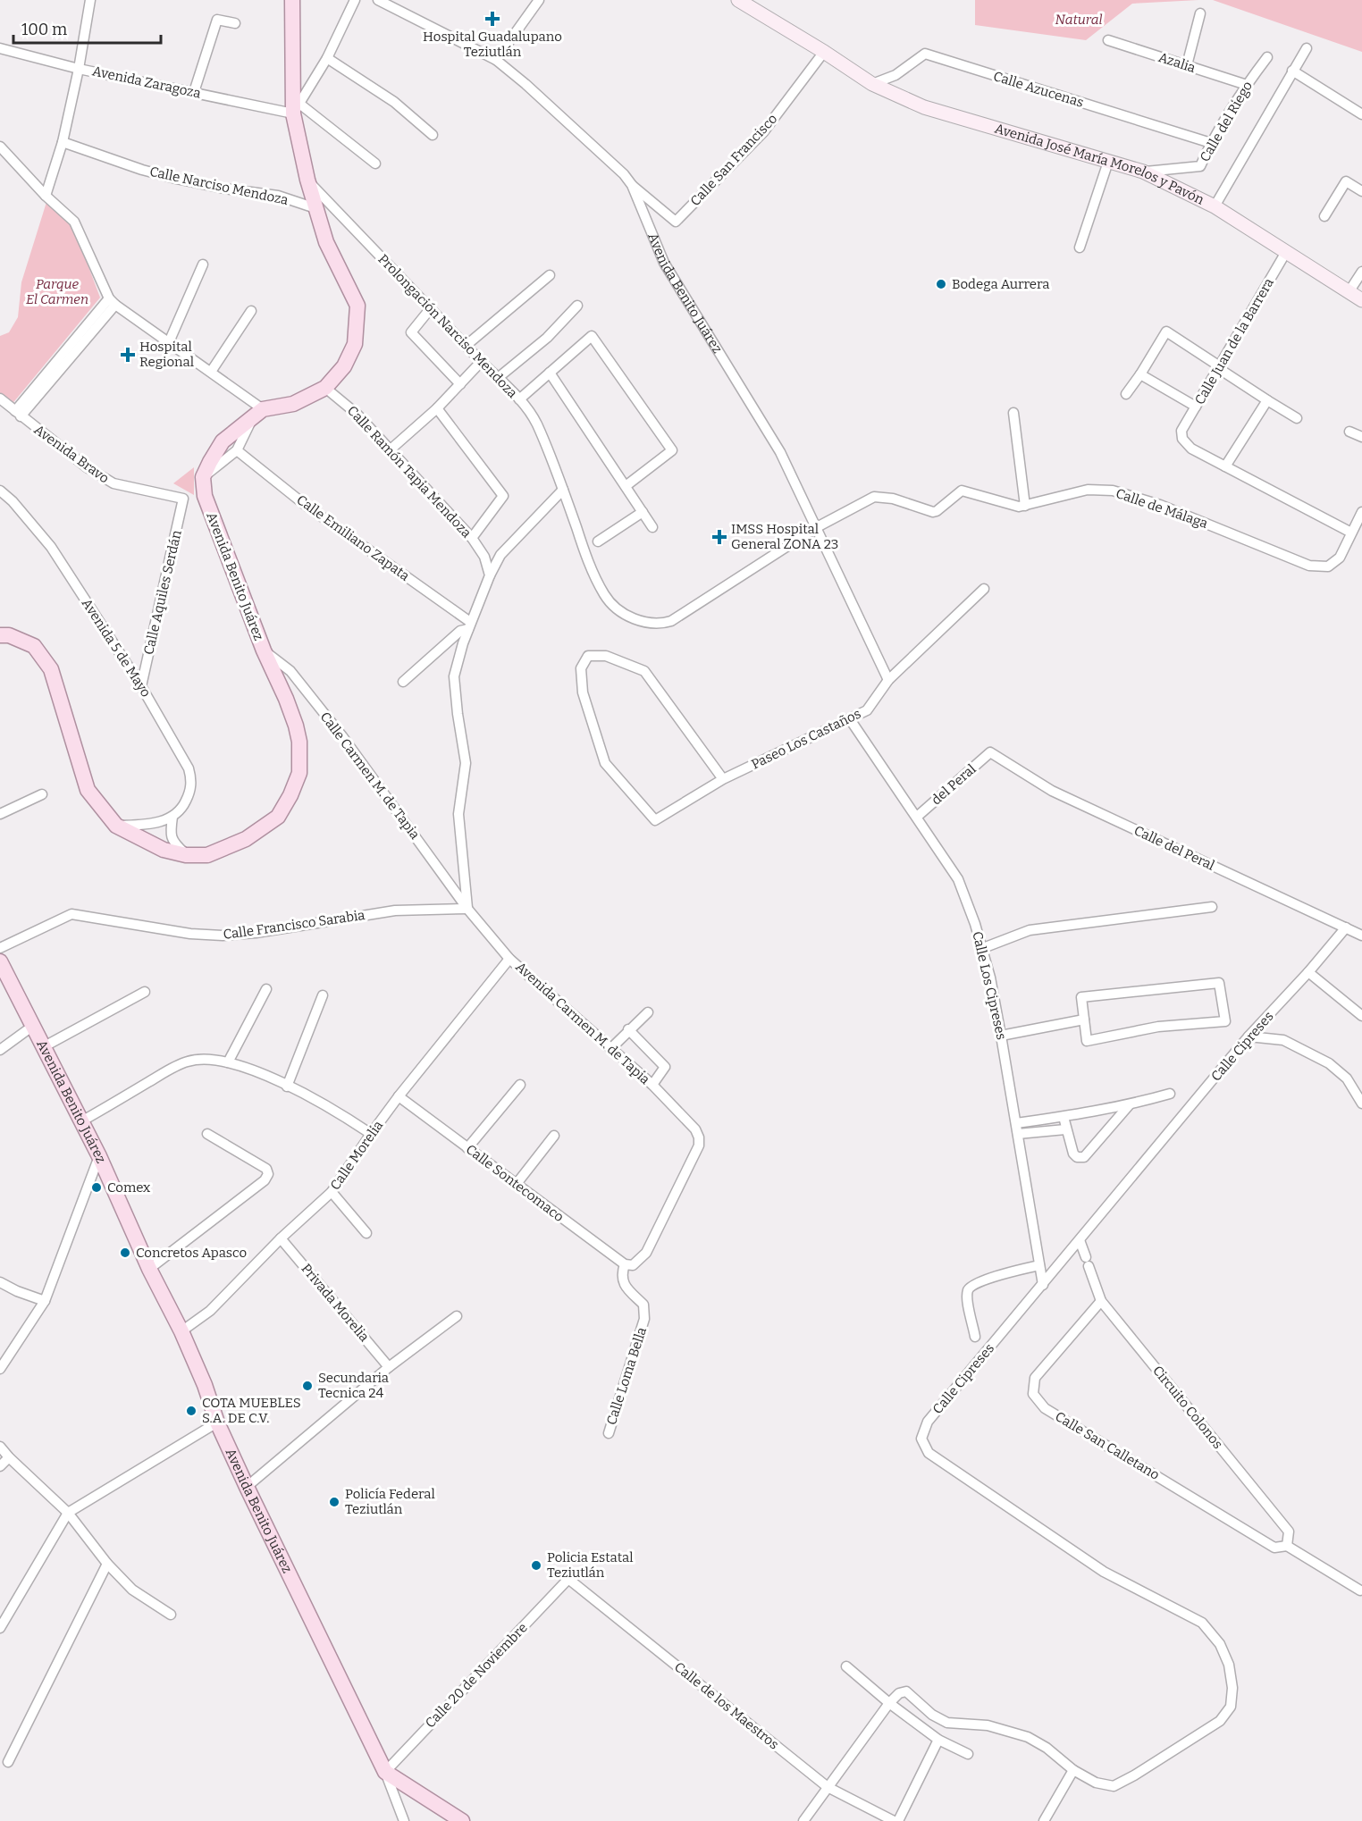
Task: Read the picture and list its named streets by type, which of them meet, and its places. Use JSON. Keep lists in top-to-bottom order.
{
  "streets": {
    "main road": ["Avenida José María Morelos y Pavón", "Avenida Benito Juárez"],
    "street": [
      "Azalia",
      "Avenida Zaragoza",
      "Calle Azucenas",
      "Calle del Riego",
      "Calle San Francisco",
      "Calle Narciso Mendoza",
      "Prolongación Narciso Mendoza",
      "Calle Juan de la Barrera",
      "Avenida Bravo",
      "Calle Ramón Tapia Mendoza",
      "Calle de Málaga",
      "Calle Emiliano Zapata",
      "Calle Aquiles Serdán",
      "Avenida 5 de Mayo",
      "Paseo Los Castaños",
      "Calle Carmen M. de Tapia",
      "del Peral",
      "Calle del Peral",
      "Calle Francisco Sarabia",
      "Calle Los Cipreses",
      "Avenida Carmen M. de Tapia",
      "Calle Cipreses",
      "Calle Morelia",
      "Calle Sontecomaco",
      "Privada Morelia",
      "Calle Loma Bella",
      "Circuito Colonos",
      "Calle San Calletano",
      "Calle 20 de Noviembre",
      "Calle de los Maestros"
    ]
  },
  "crossings": [
    ["Azalia", "Calle del Riego"],
    ["Calle Azucenas", "Calle del Riego"],
    ["Calle Azucenas", "Avenida José María Morelos y Pavón"],
    ["Calle del Riego", "Avenida José María Morelos y Pavón"],
    ["Calle San Francisco", "Avenida José María Morelos y Pavón"],
    ["Calle San Francisco", "Avenida Benito Juárez"],
    ["Avenida José María Morelos y Pavón", "Calle Juan de la Barrera"],
    ["Avenida Benito Juárez", "Prolongación Narciso Mendoza"],
    ["Avenida Benito Juárez", "Calle de Málaga"],
    ["Avenida Benito Juárez", "Paseo Los Castaños"],
    ["Avenida Benito Juárez", "Calle Carmen M. de Tapia"],
    ["Avenida Benito Juárez", "Calle Morelia"],
    ["Avenida Benito Juárez", "Calle 20 de Noviembre"],
    ["Prolongación Narciso Mendoza", "Calle de Málaga"],
    ["Avenida Bravo", "Calle Aquiles Serdán"],
    ["Calle Aquiles Serdán", "Avenida 5 de Mayo"],
    ["Paseo Los Castaños", "Calle Los Cipreses"],
    ["Calle Carmen M. de Tapia", "Calle Francisco Sarabia"],
    ["Calle Carmen M. de Tapia", "Avenida Carmen M. de Tapia"],
    ["del Peral", "Calle del Peral"],
    ["del Peral", "Calle Los Cipreses"],
    ["Calle del Peral", "Calle Cipreses"],
    ["Calle Francisco Sarabia", "Avenida Carmen M. de Tapia"],
    ["Calle Los Cipreses", "Calle Cipreses"],
    ["Avenida Carmen M. de Tapia", "Calle Morelia"],
    ["Avenida Carmen M. de Tapia", "Calle Sontecomaco"],
    ["Avenida Carmen M. de Tapia", "Calle Loma Bella"],
    ["Calle Cipreses", "Circuito Colonos"],
    ["Calle Morelia", "Calle Sontecomaco"],
    ["Calle Morelia", "Privada Morelia"],
    ["Calle Sontecomaco", "Calle Loma Bella"],
    ["Circuito Colonos", "Calle San Calletano"],
    ["Calle 20 de Noviembre", "Calle de los Maestros"]
  ],
  "parks": ["Natural", "Parque El Carmen"],
  "places": {
    "health": ["Hospital Guadalupano Teziutlán", "Hospital Regional", "IMSS Hospital General ZONA 23"],
    "other": [
      "Bodega Aurrera",
      "Comex",
      "Concretos Apasco",
      "Secundaria Tecnica 24",
      "COTA MUEBLES S.A. DE C.V.",
      "Policía Federal Teziutlán",
      "Policia Estatal Teziutlán"
    ]
  },
  "scale_bar": "100 m"
}
